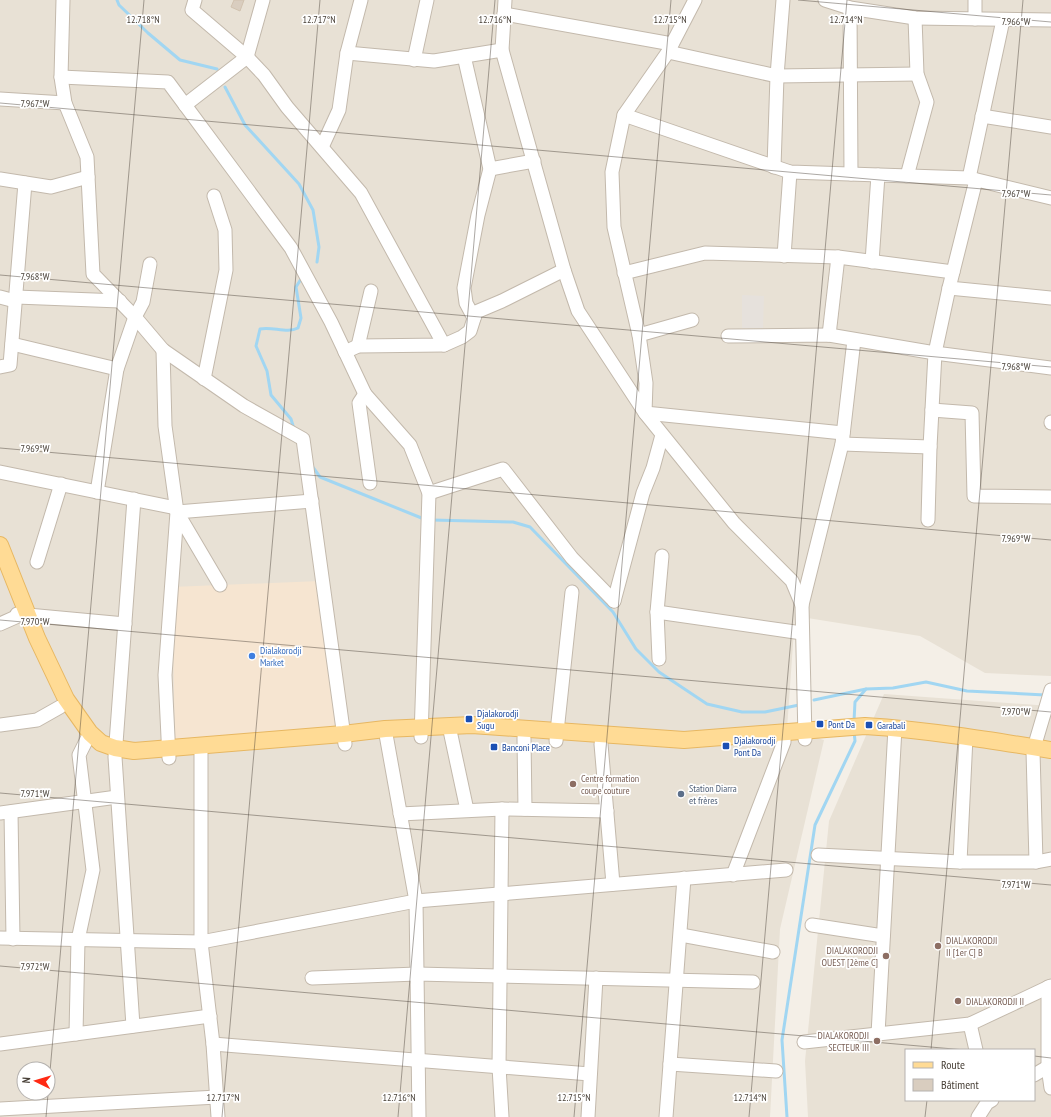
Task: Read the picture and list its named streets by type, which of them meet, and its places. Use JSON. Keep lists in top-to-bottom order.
{
  "places": {
    "other": [
      "Dialakorodji Market",
      "Centre formation coupe couture",
      "Station Diarra et frères",
      "DIALAKORODJI II [1er C] B",
      "DIALAKORODJI OUEST [2ème C]",
      "DIALAKORODJI II",
      "DIALAKORODJI SECTEUR III"
    ],
    "transit": [
      "Djalakorodji Sugu",
      "Pont Da",
      "Garabali",
      "Djalakorodji Pont Da",
      "Banconi Place"
    ]
  },
  "legend": ["Route", "Bâtiment"],
  "north": "left",
  "coordinates": [
    "12.718°N",
    "12.717°N",
    "12.716°N",
    "12.715°N",
    "12.714°N",
    "7.966°W",
    "7.967°W",
    "7.968°W",
    "7.969°W",
    "7.970°W",
    "7.971°W",
    "7.972°W"
  ]
}
